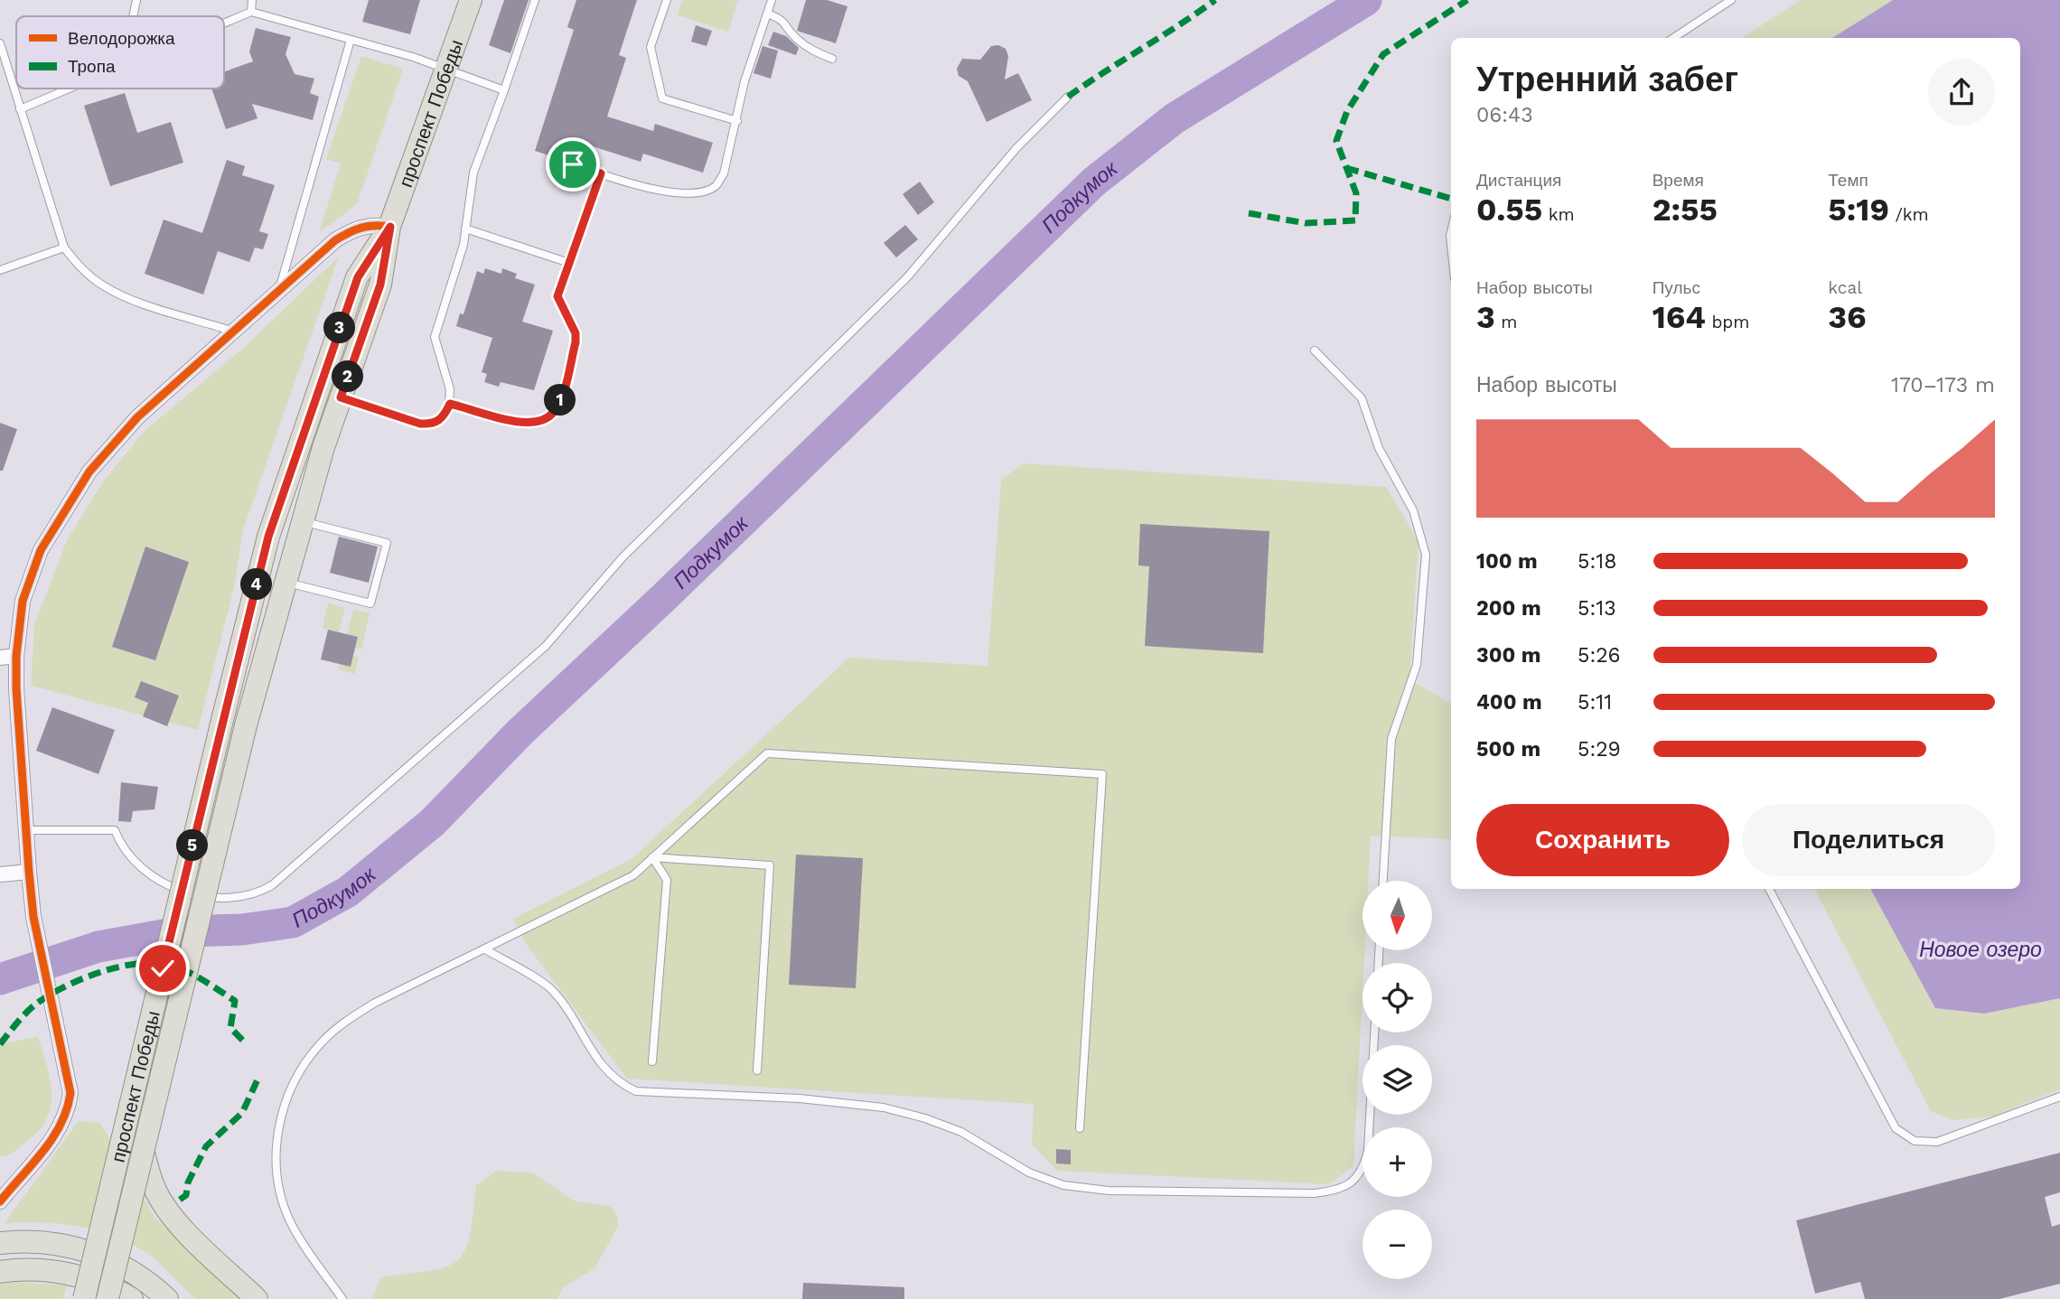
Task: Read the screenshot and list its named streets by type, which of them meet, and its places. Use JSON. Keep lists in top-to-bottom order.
{
  "streets": {
    "main road": ["проспект Победы"]
  },
  "water": ["Подкумок", "Новое озеро"],
  "legend": ["Велодорожка", "Тропа"],
  "north": "bottom",
  "page": {
    "heading": ["Утренний забег", "06:43"],
    "stats": [
      ["Дистанция", "0.55 km"],
      ["Время", "2:55"],
      ["Темп", "5:19 /km"],
      ["Набор высоты", "3 m"],
      ["Пульс", "164 bpm"],
      ["kcal", "36"]
    ],
    "pins": [
      "3",
      "2",
      "1",
      "4",
      "5"
    ],
    "chart": ["Набор высоты", "170–173 m"],
    "list": [
      {
        "name": "100 m",
        "note": "5:18"
      },
      {
        "name": "200 m",
        "note": "5:13"
      },
      {
        "name": "300 m",
        "note": "5:26"
      },
      {
        "name": "400 m",
        "note": "5:11"
      },
      {
        "name": "500 m",
        "note": "5:29"
      }
    ],
    "buttons": ["Сохранить", "Поделиться"],
    "map_buttons": ["+", "−"]
  }
}
